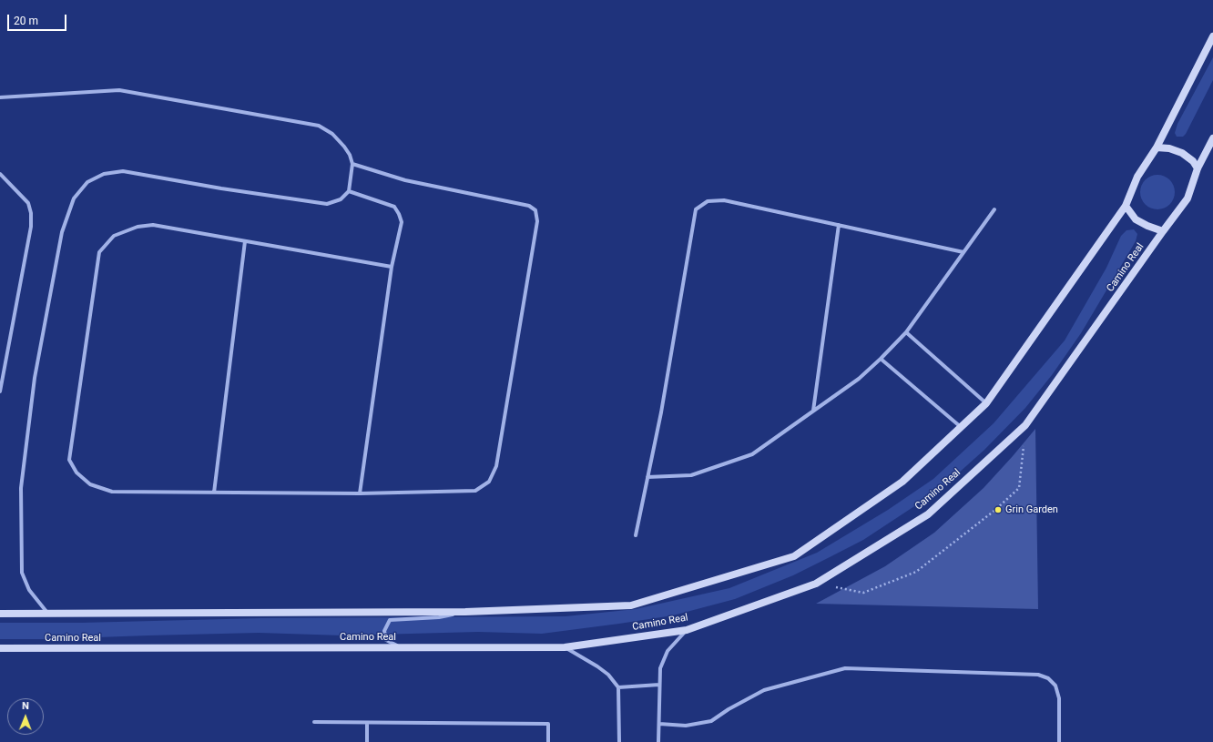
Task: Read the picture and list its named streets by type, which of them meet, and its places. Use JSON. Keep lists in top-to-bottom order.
{
  "streets": {
    "main road": ["Camino Real"]
  },
  "places": ["Grin Garden"],
  "scale_bar": "20 m",
  "north": "top"
}
